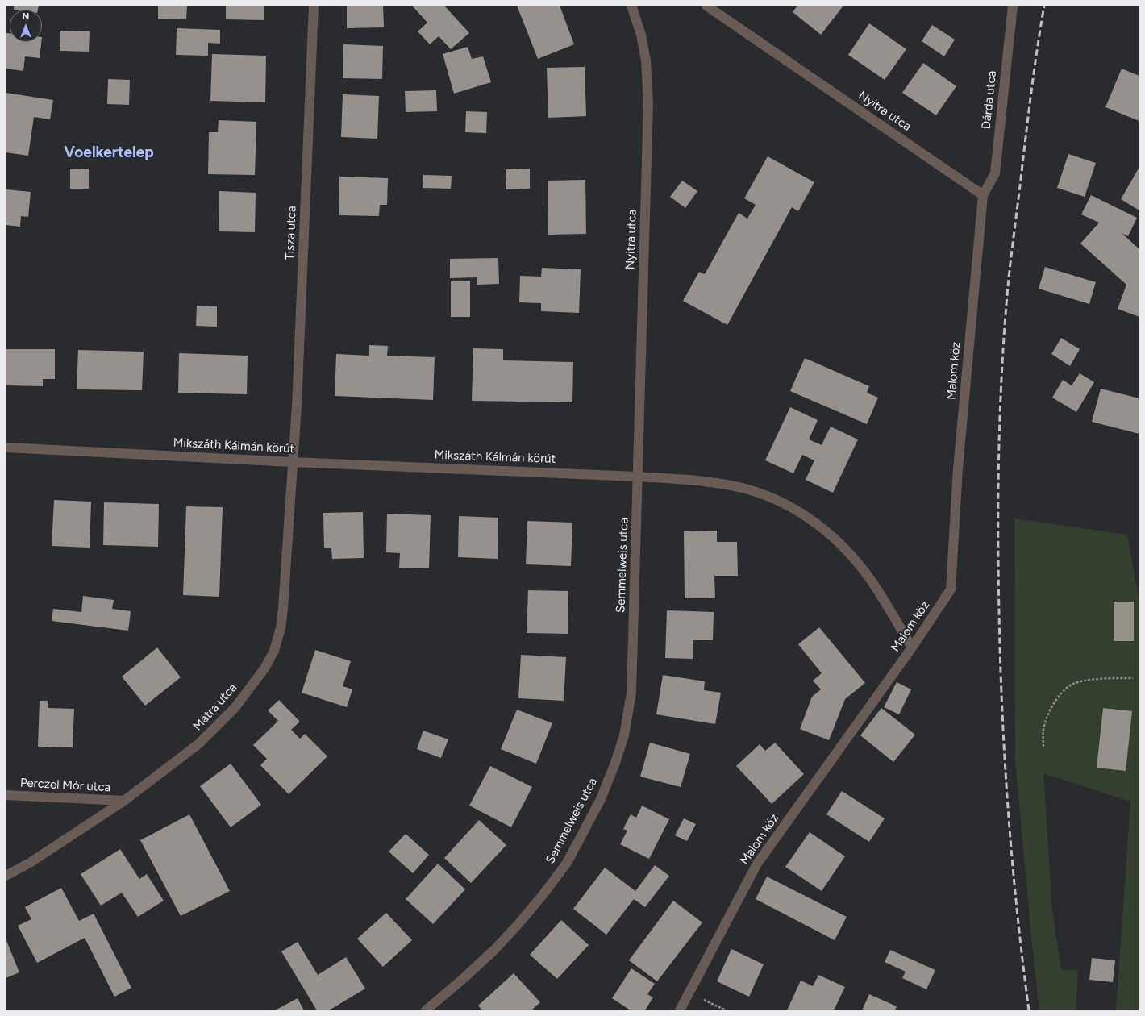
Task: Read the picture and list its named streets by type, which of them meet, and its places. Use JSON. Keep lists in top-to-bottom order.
{
  "streets": {
    "street": [
      "Dárda utca",
      "Nyitra utca",
      "Tisza utca",
      "Malom köz",
      "Mikszáth Kálmán körút",
      "Semmelweis utca",
      "Mátra utca",
      "Perczel Mór utca"
    ]
  },
  "crossings": [
    ["Dárda utca", "Nyitra utca"],
    ["Dárda utca", "Malom köz"],
    ["Nyitra utca", "Malom köz"],
    ["Nyitra utca", "Mikszáth Kálmán körút"],
    ["Nyitra utca", "Semmelweis utca"],
    ["Tisza utca", "Mikszáth Kálmán körút"],
    ["Tisza utca", "Mátra utca"],
    ["Malom köz", "Mikszáth Kálmán körút"],
    ["Mikszáth Kálmán körút", "Semmelweis utca"],
    ["Mikszáth Kálmán körút", "Mátra utca"],
    ["Mátra utca", "Perczel Mór utca"]
  ],
  "districts": ["Voelkertelep"],
  "north": "top"
}
